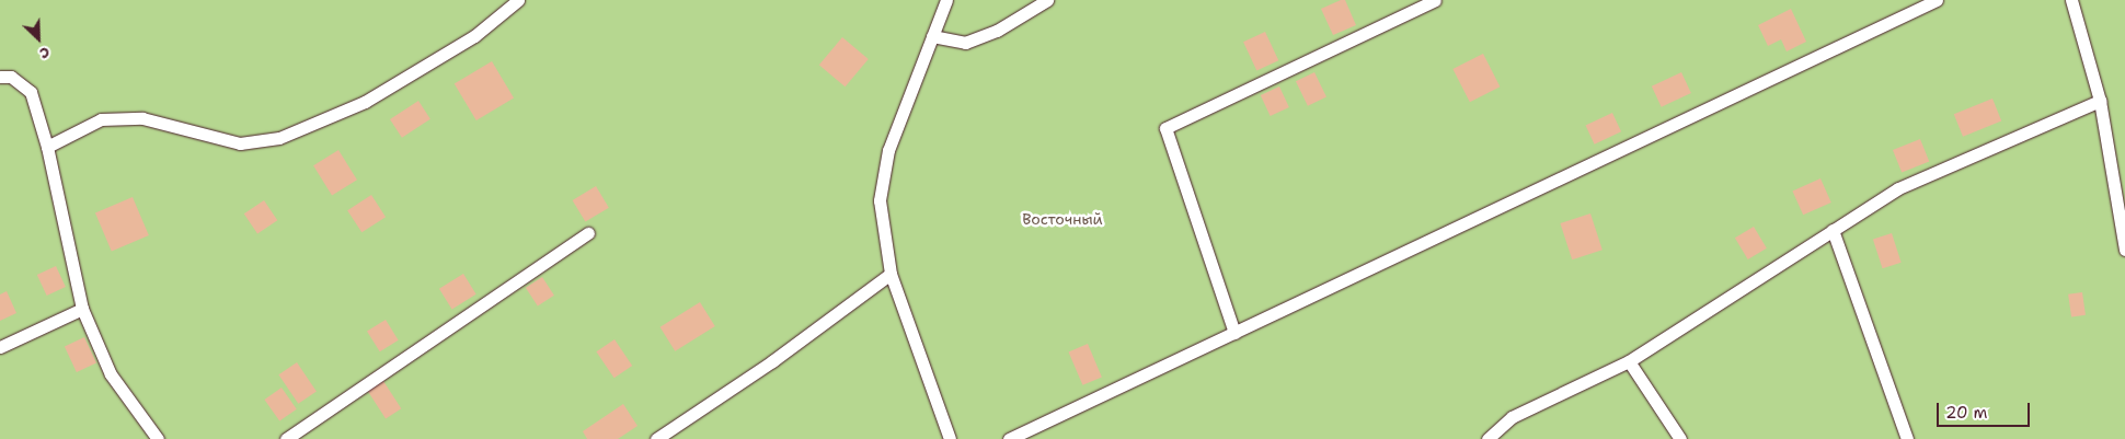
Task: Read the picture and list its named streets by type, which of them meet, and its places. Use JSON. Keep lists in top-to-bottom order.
{
  "parks": ["Восточный"],
  "scale_bar": "20 m",
  "north": "bottom right"
}
